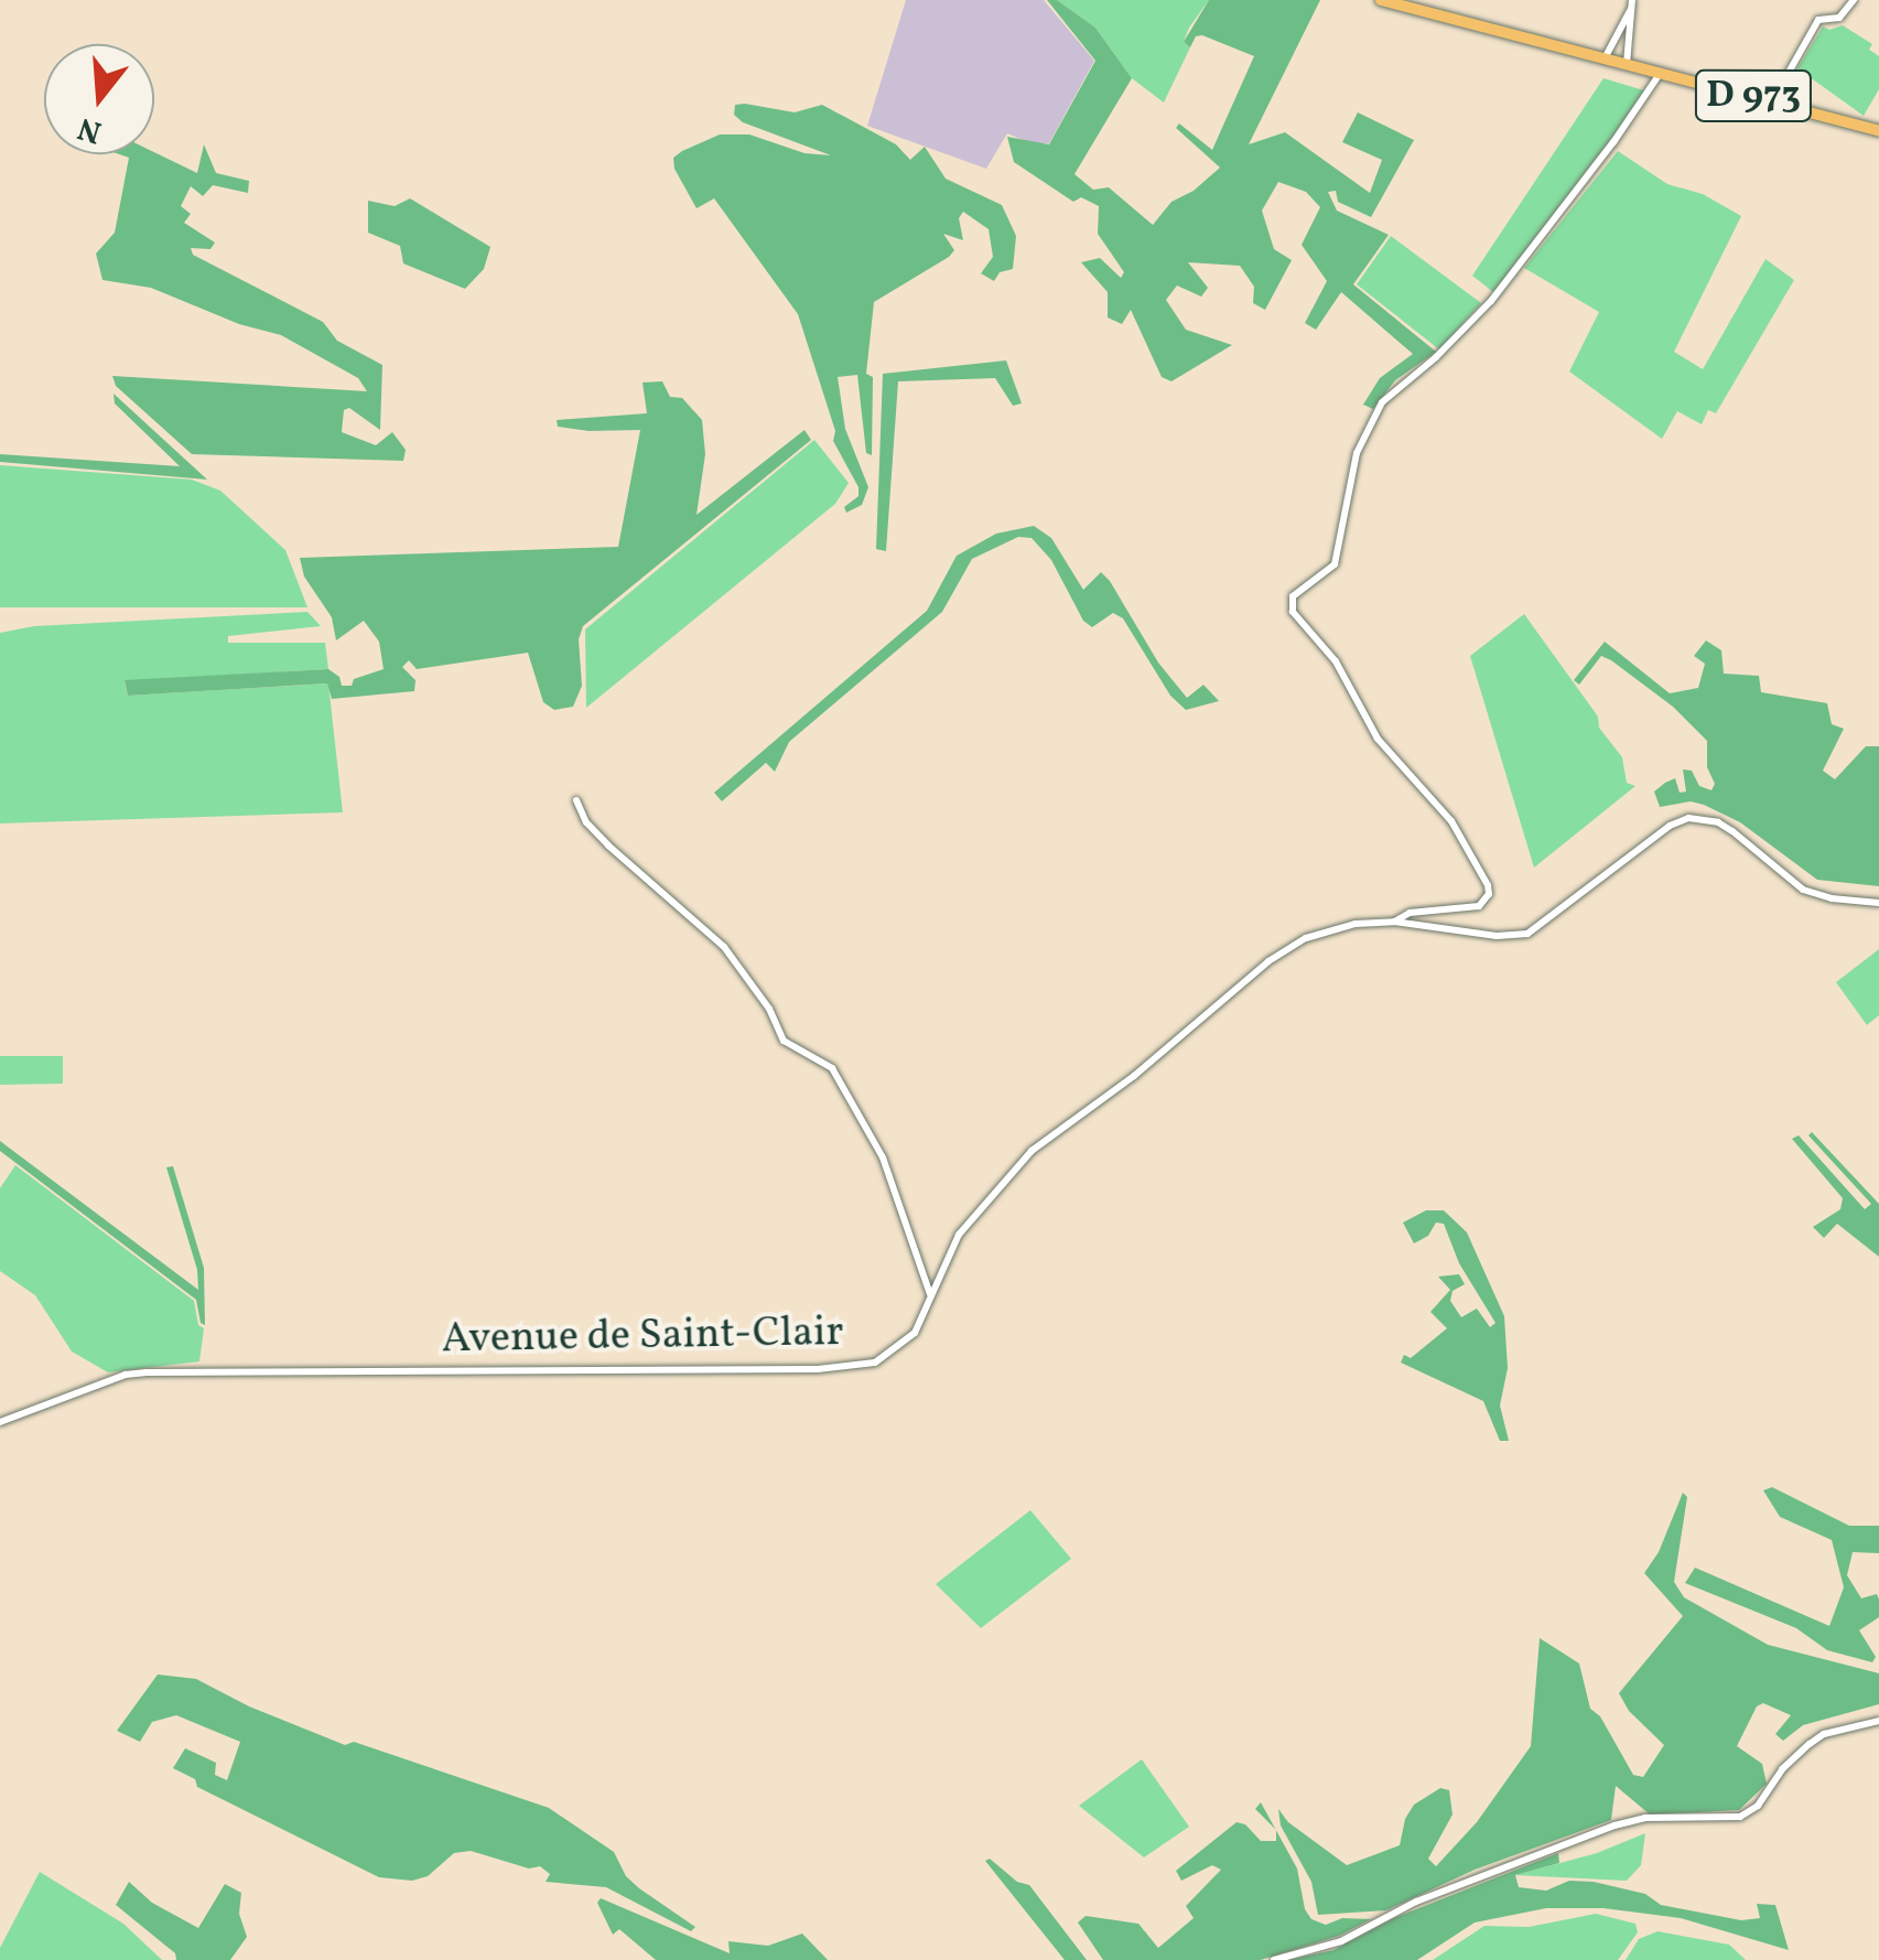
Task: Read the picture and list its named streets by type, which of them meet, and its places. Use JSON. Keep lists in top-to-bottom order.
{
  "streets": {
    "main road": ["D 973"],
    "street": ["Avenue de Saint-Clair"]
  },
  "north": "bottom"
}
